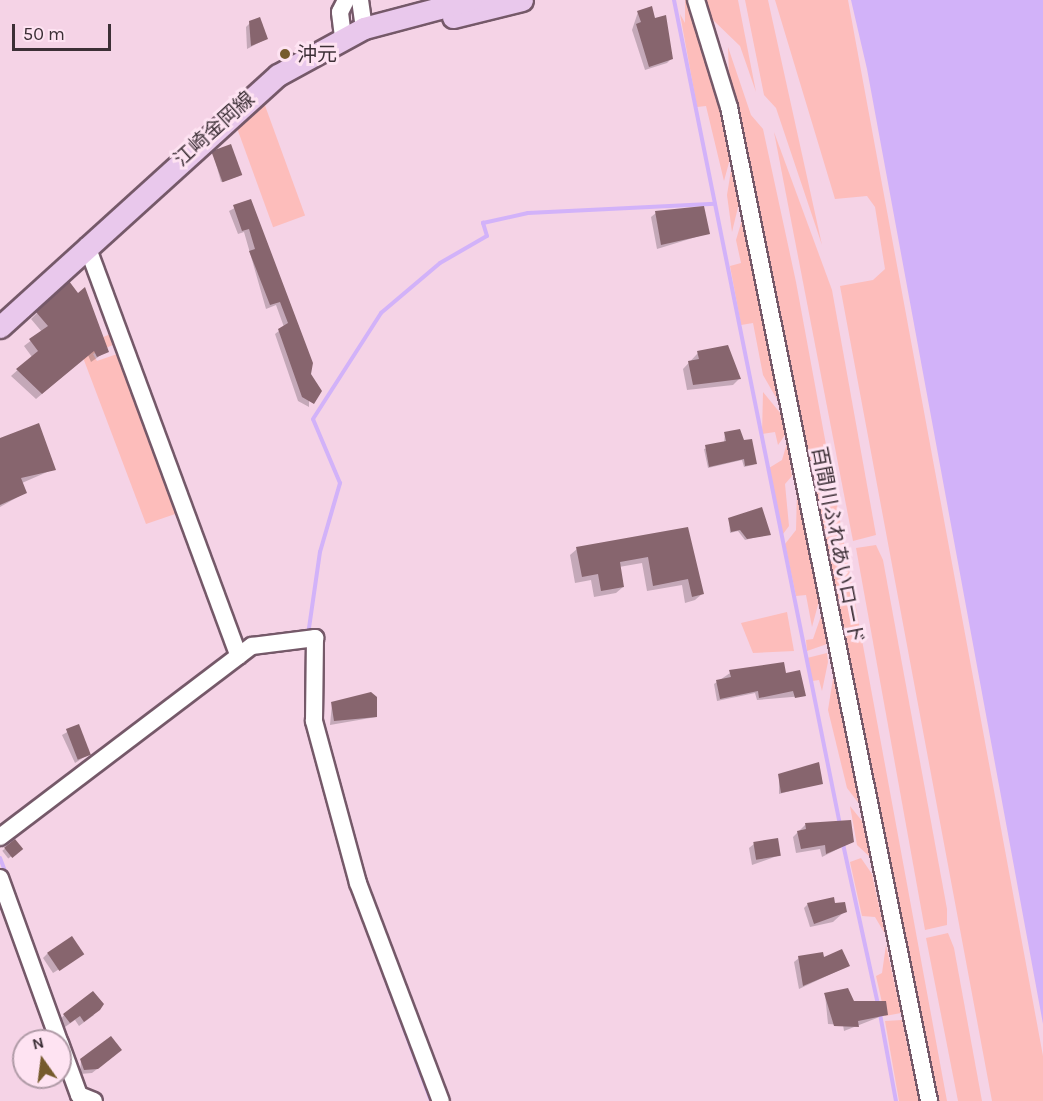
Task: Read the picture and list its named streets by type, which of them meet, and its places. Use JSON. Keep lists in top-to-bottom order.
{
  "streets": {
    "main road": ["江崎金岡線"],
    "street": ["百間川ふれあいロード"]
  },
  "places": ["沖元"],
  "scale_bar": "50 m",
  "north": "top"
}
